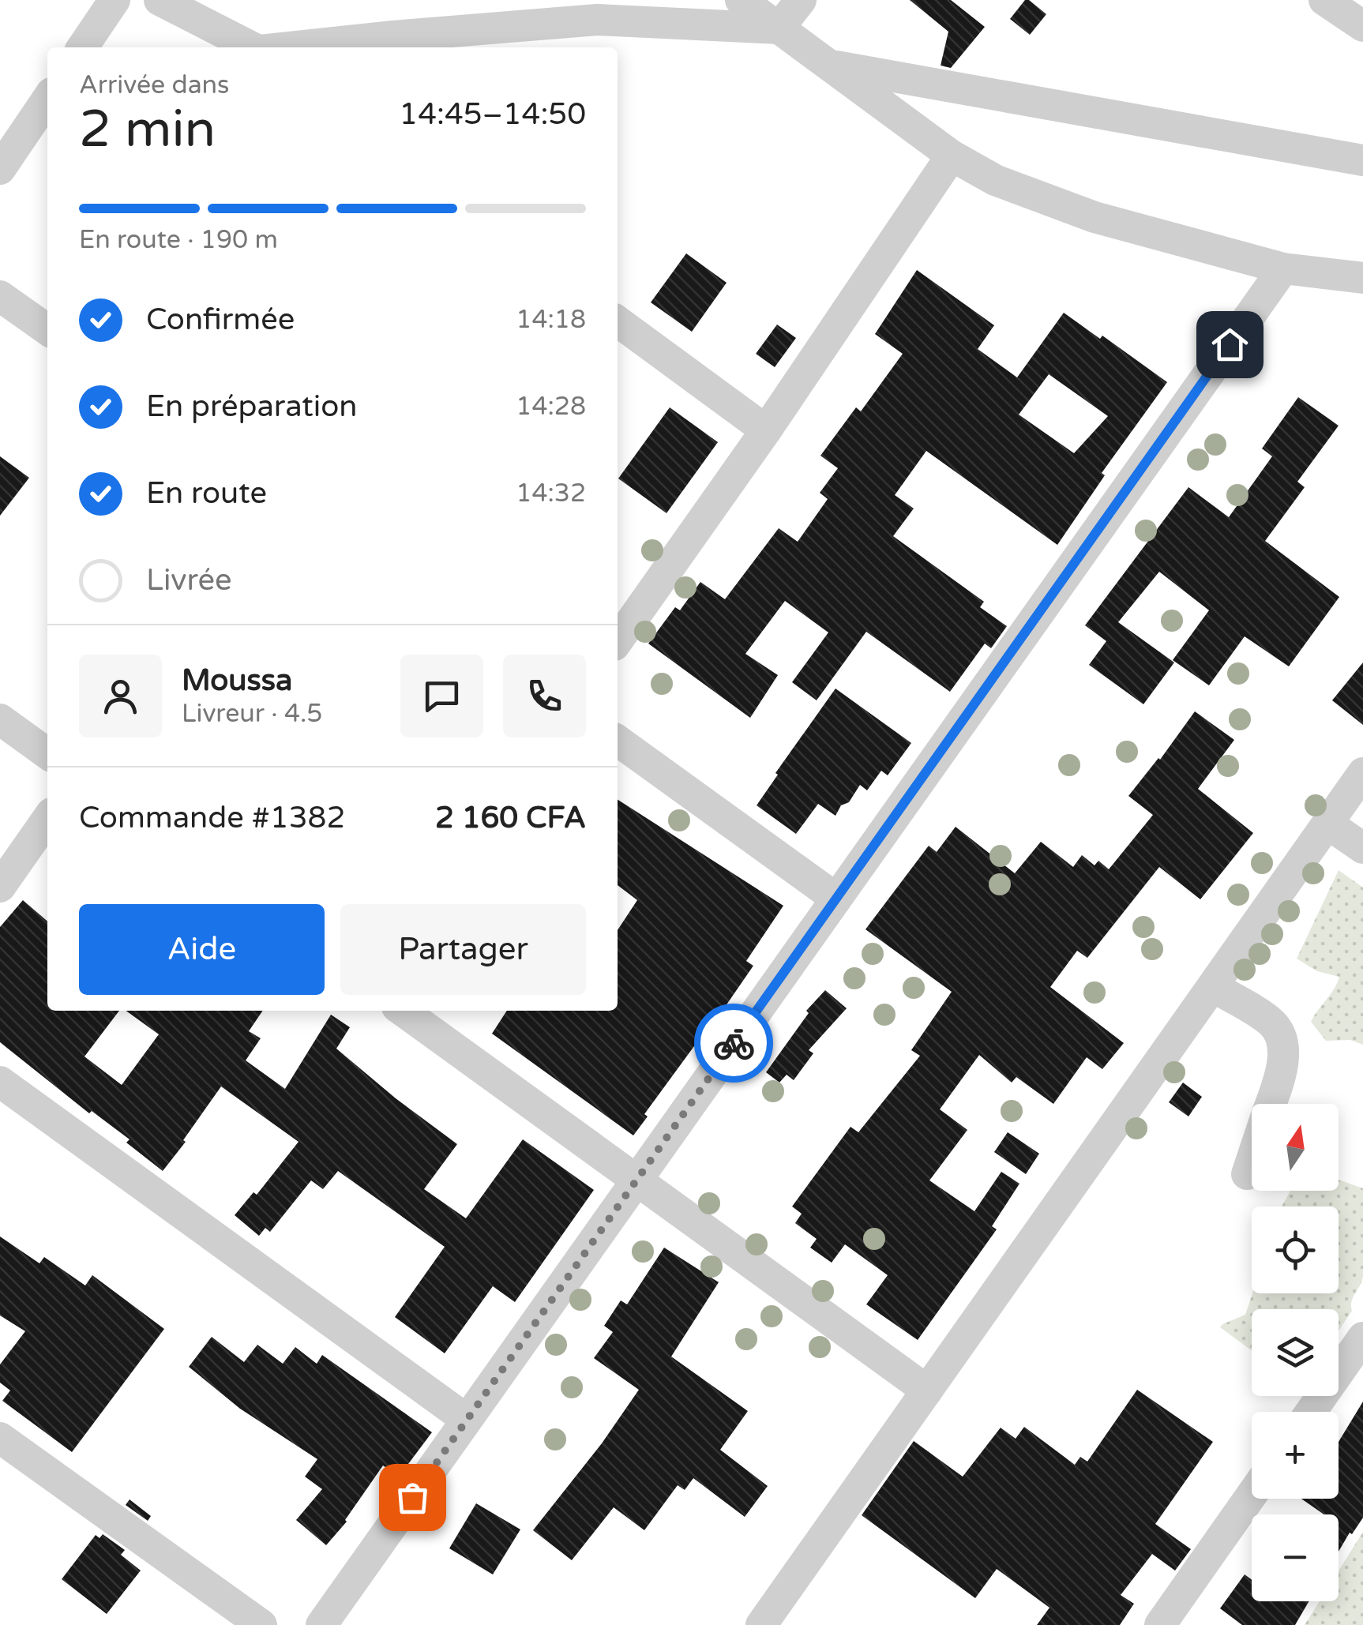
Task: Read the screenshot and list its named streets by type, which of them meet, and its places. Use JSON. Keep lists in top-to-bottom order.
{
  "north": "top",
  "page": {
    "heading": ["2 min", "Arrivée dans", "14:45–14:50"],
    "panel": [
      "Moussa",
      "Livreur · 4.5",
      "Commande #1382",
      "2 160 CFA"
    ],
    "bar": "En route · 190 m",
    "list": [
      ["Confirmée", "14:18"],
      ["En préparation", "14:28"],
      ["En route", "14:32"],
      "Livrée"
    ],
    "buttons": ["Aide", "Partager"],
    "map_buttons": ["+", "−"]
  }
}
